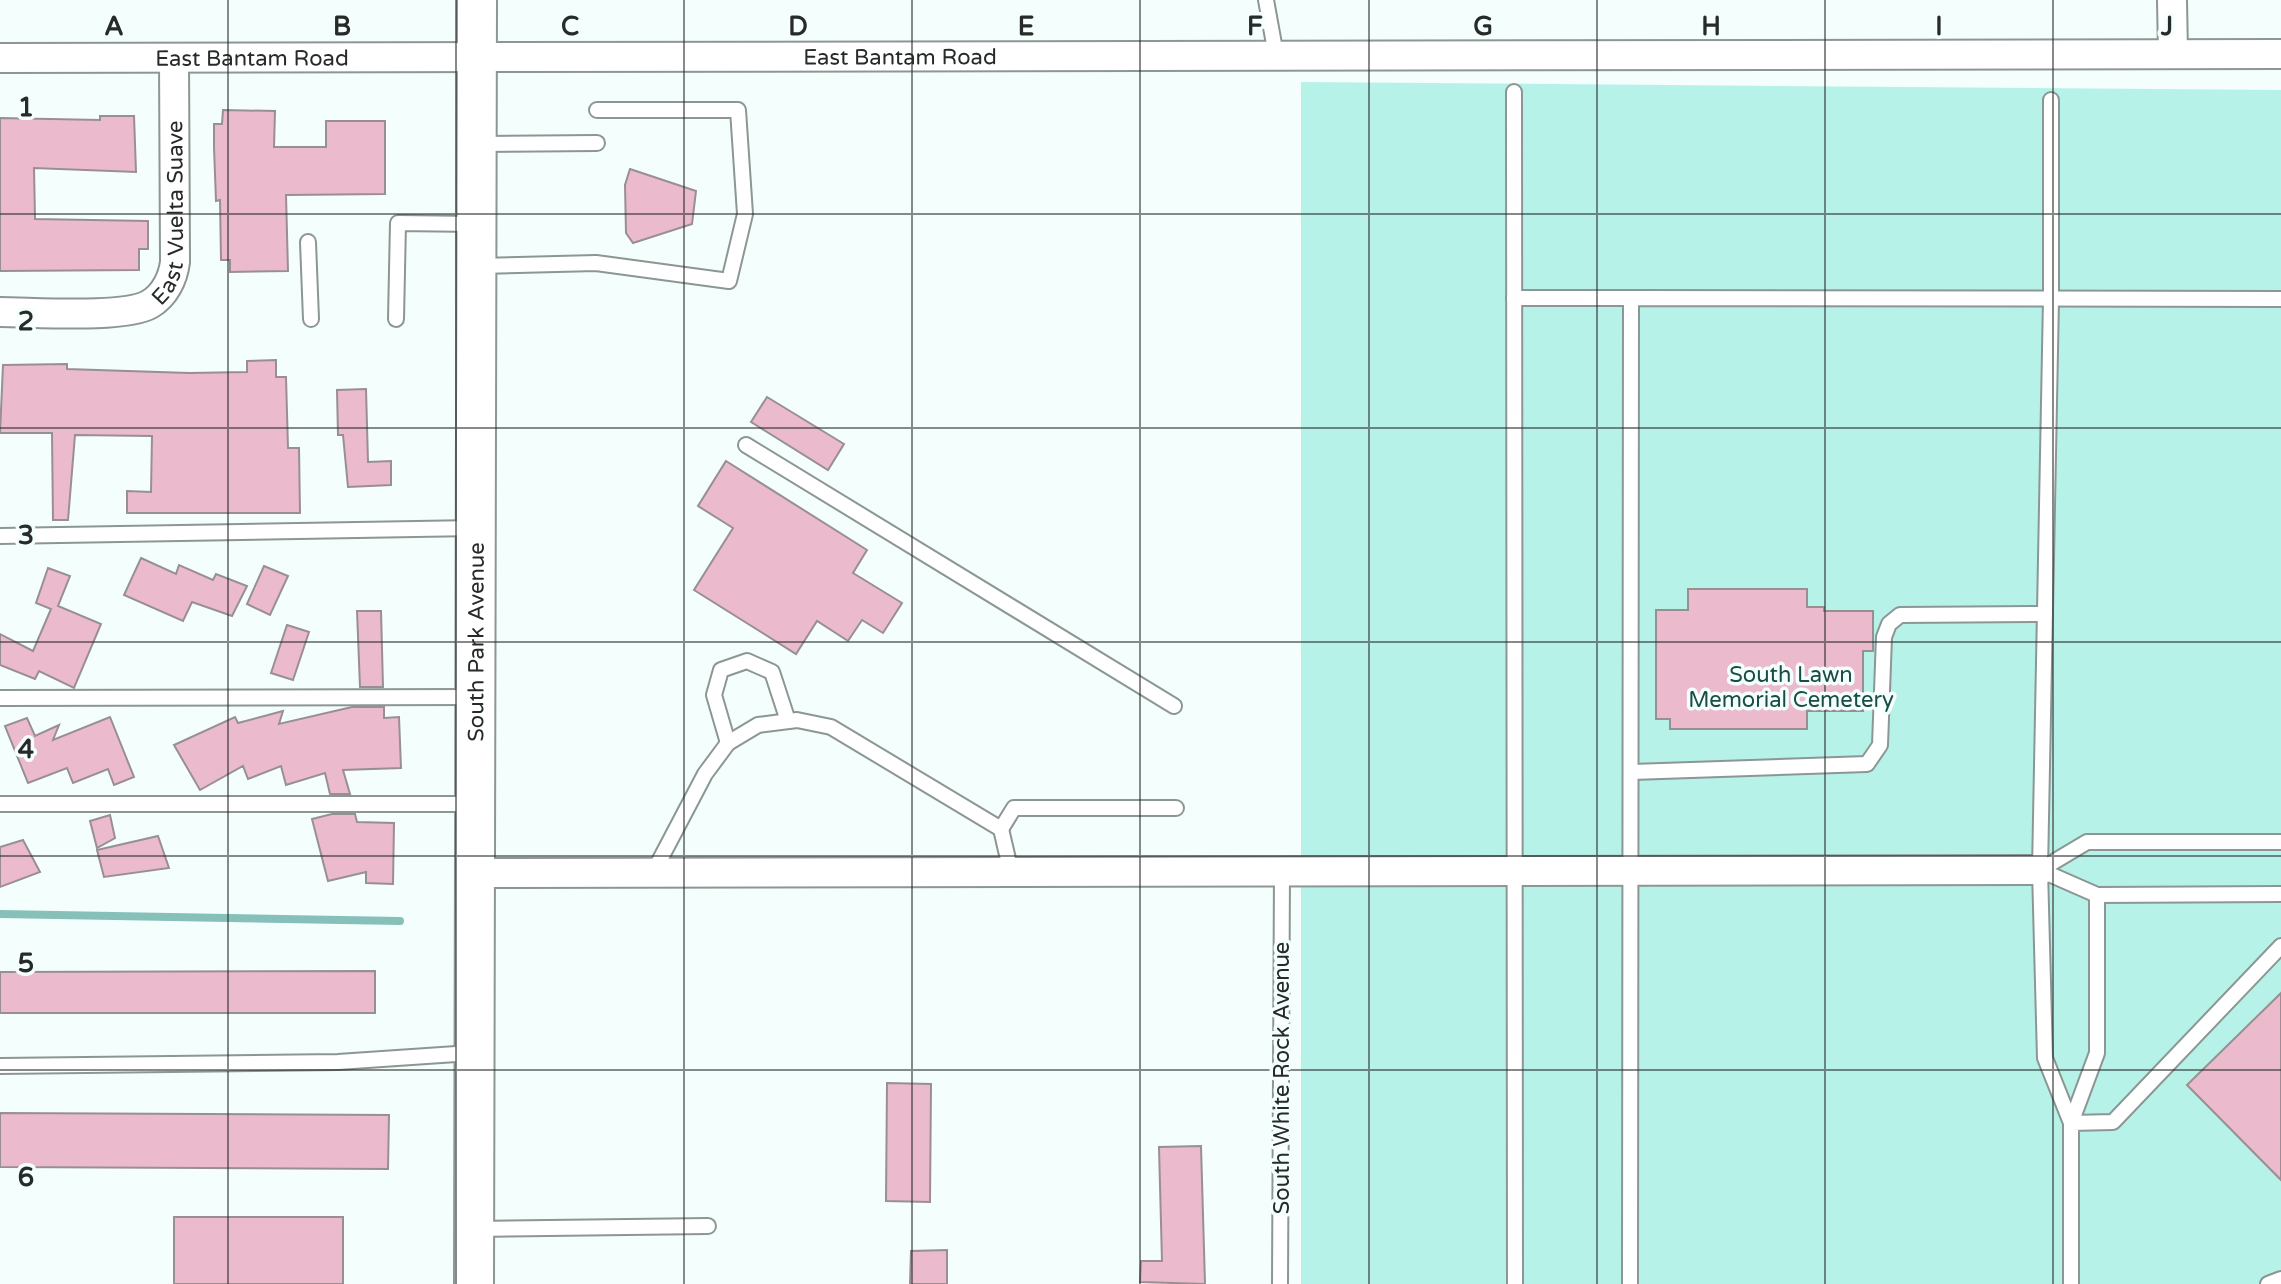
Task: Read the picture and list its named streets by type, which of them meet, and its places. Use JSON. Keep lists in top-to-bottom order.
{
  "streets": {
    "main road": ["South Park Avenue"],
    "street": ["East Bantam Road", "East Vuelta Suave"],
    "lane": ["South White Rock Avenue"]
  },
  "crossings": [
    ["East Bantam Road", "East Vuelta Suave"],
    ["East Bantam Road", "South Park Avenue"]
  ],
  "parks": ["South Lawn Memorial Cemetery"],
  "grid": {
    "columns": [
      "A",
      "B",
      "C",
      "D",
      "E",
      "F",
      "G",
      "H",
      "I",
      "J"
    ],
    "rows": [
      "1",
      "2",
      "3",
      "4",
      "5",
      "6"
    ]
  }
}
